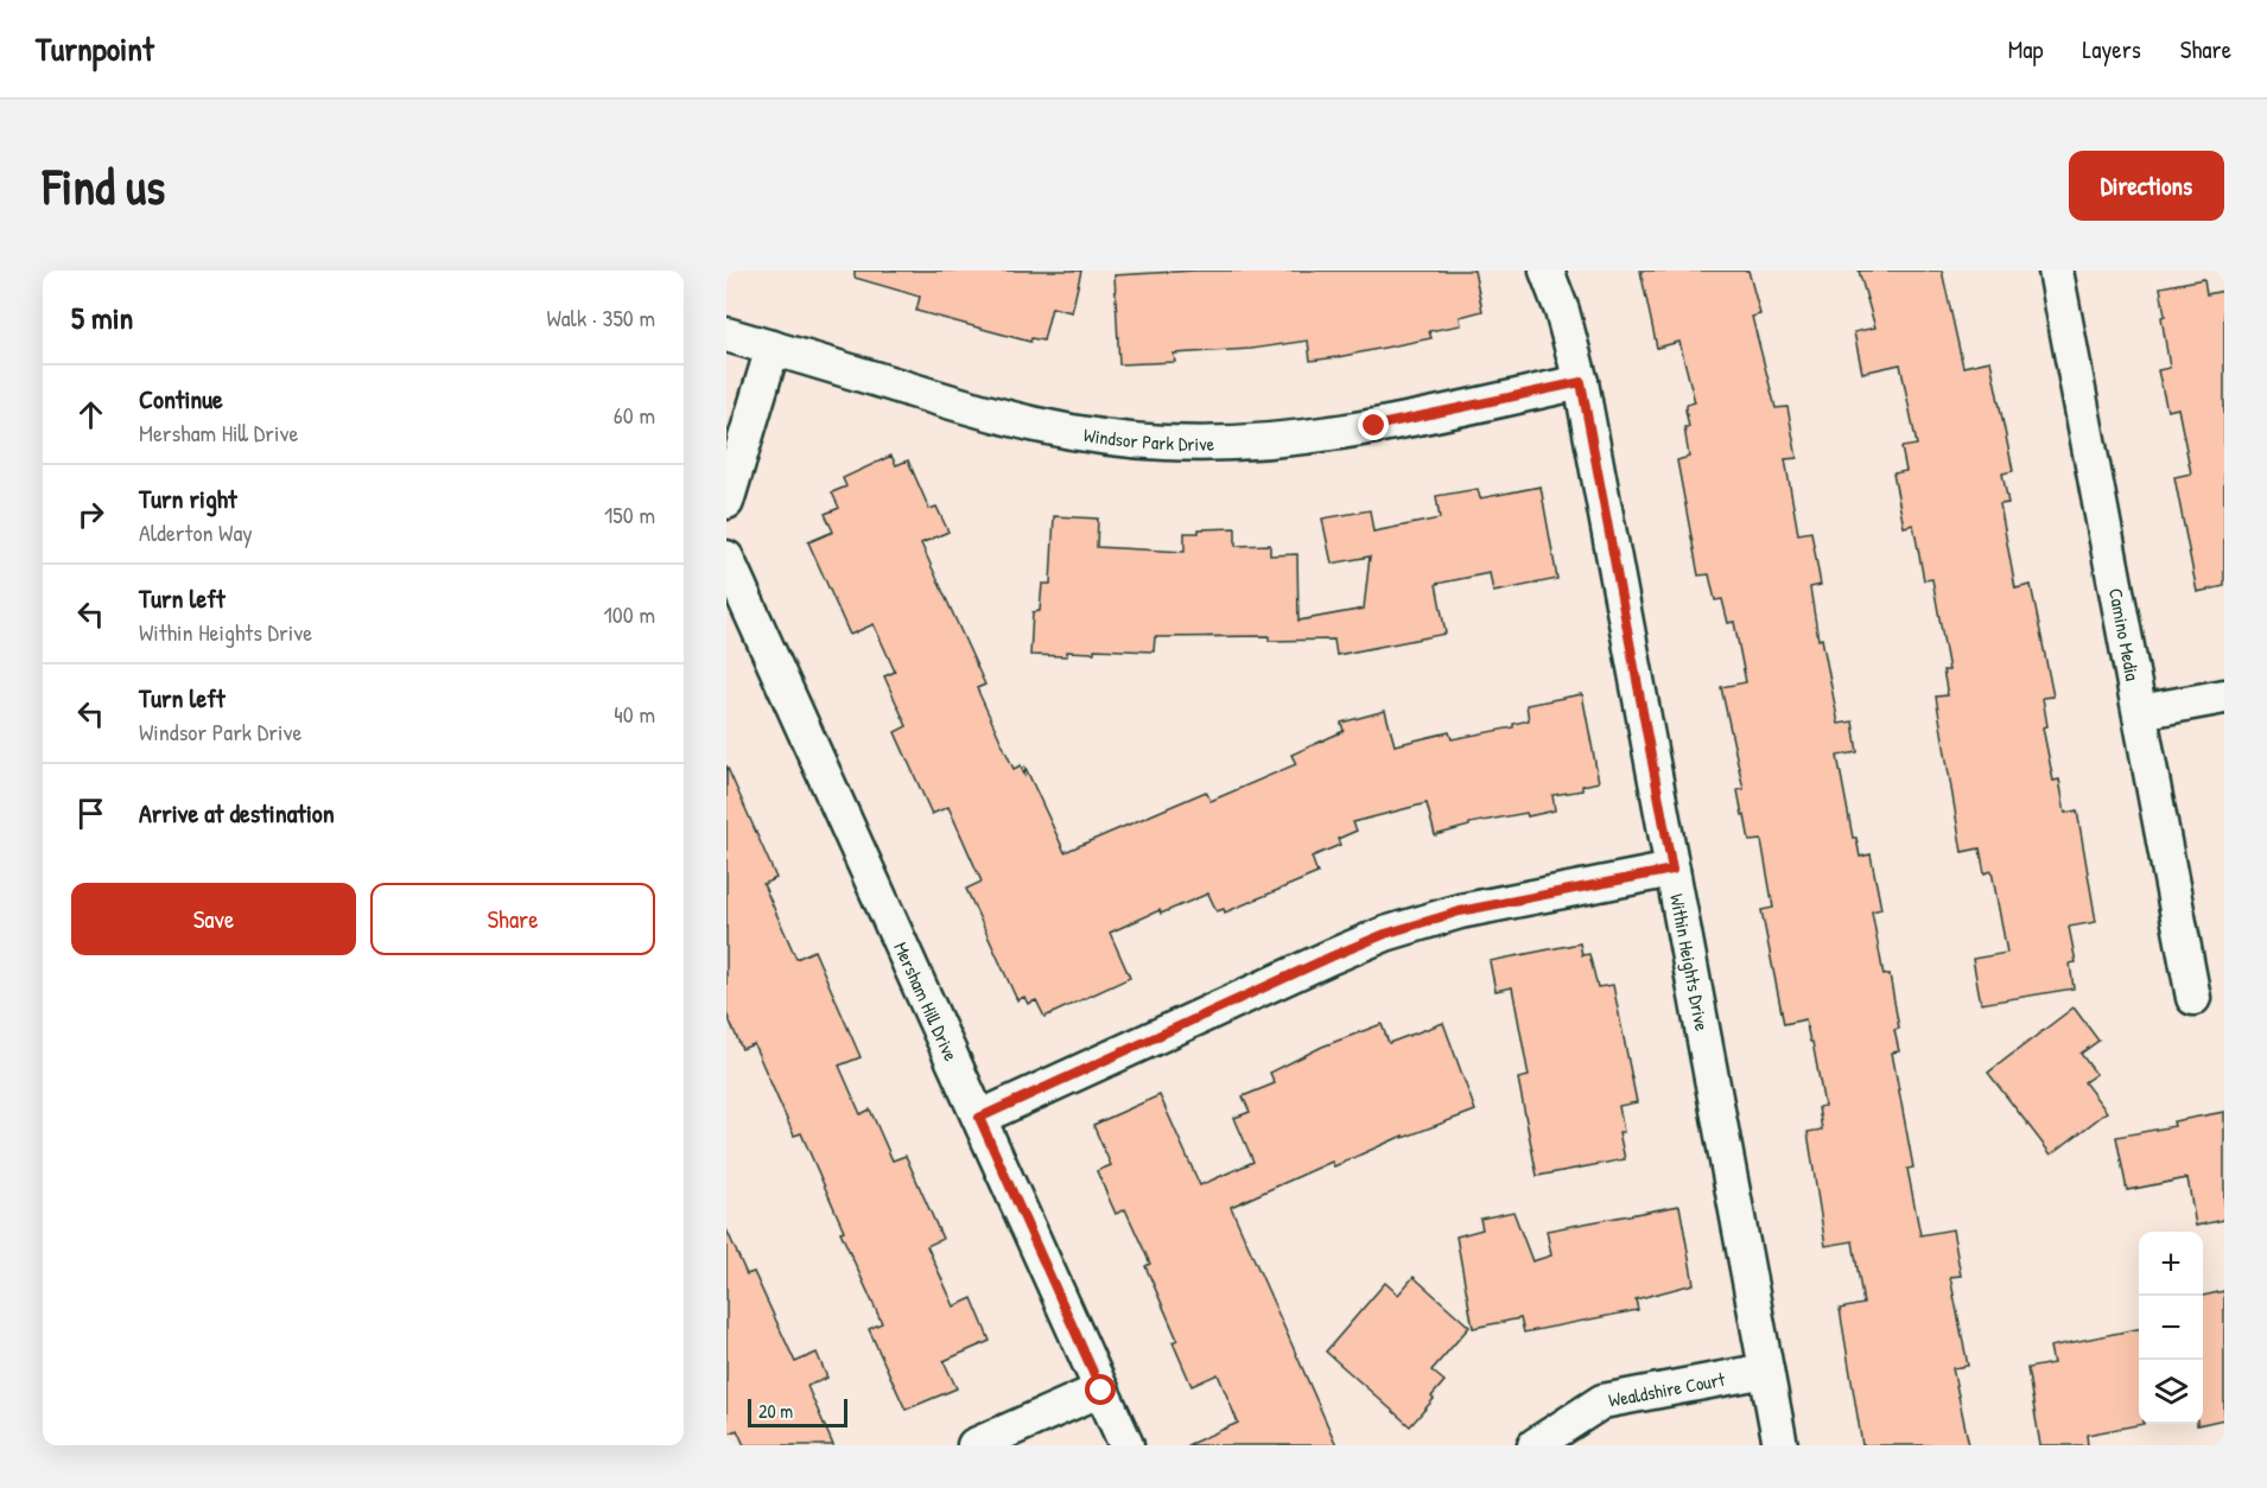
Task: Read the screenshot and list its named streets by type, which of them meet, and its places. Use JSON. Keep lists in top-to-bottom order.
{
  "streets": {
    "street": [
      "Windsor Park Drive",
      "Camino Media",
      "Within Heights Drive",
      "Mersham Hill Drive",
      "Wealdshire Court"
    ]
  },
  "crossings": [
    ["Windsor Park Drive", "Within Heights Drive"],
    ["Within Heights Drive", "Wealdshire Court"]
  ],
  "scale_bar": "20 m",
  "page": {
    "header": "Turnpoint",
    "nav": ["Map", "Layers", "Share"],
    "buttons": [
      "Directions",
      ["Save", "Share"]
    ],
    "title": "Find us",
    "heading": ["5 min", "Walk · 350 m"],
    "list": [
      ["Continue", "Mersham Hill Drive", "60 m"],
      ["Turn right", "Alderton Way", "150 m"],
      ["Turn left", "Within Heights Drive", "100 m"],
      ["Turn left", "Windsor Park Drive", "40 m"],
      "Arrive at destination"
    ],
    "map_buttons": ["+", "−"],
    "scale": "20 m"
  }
}
